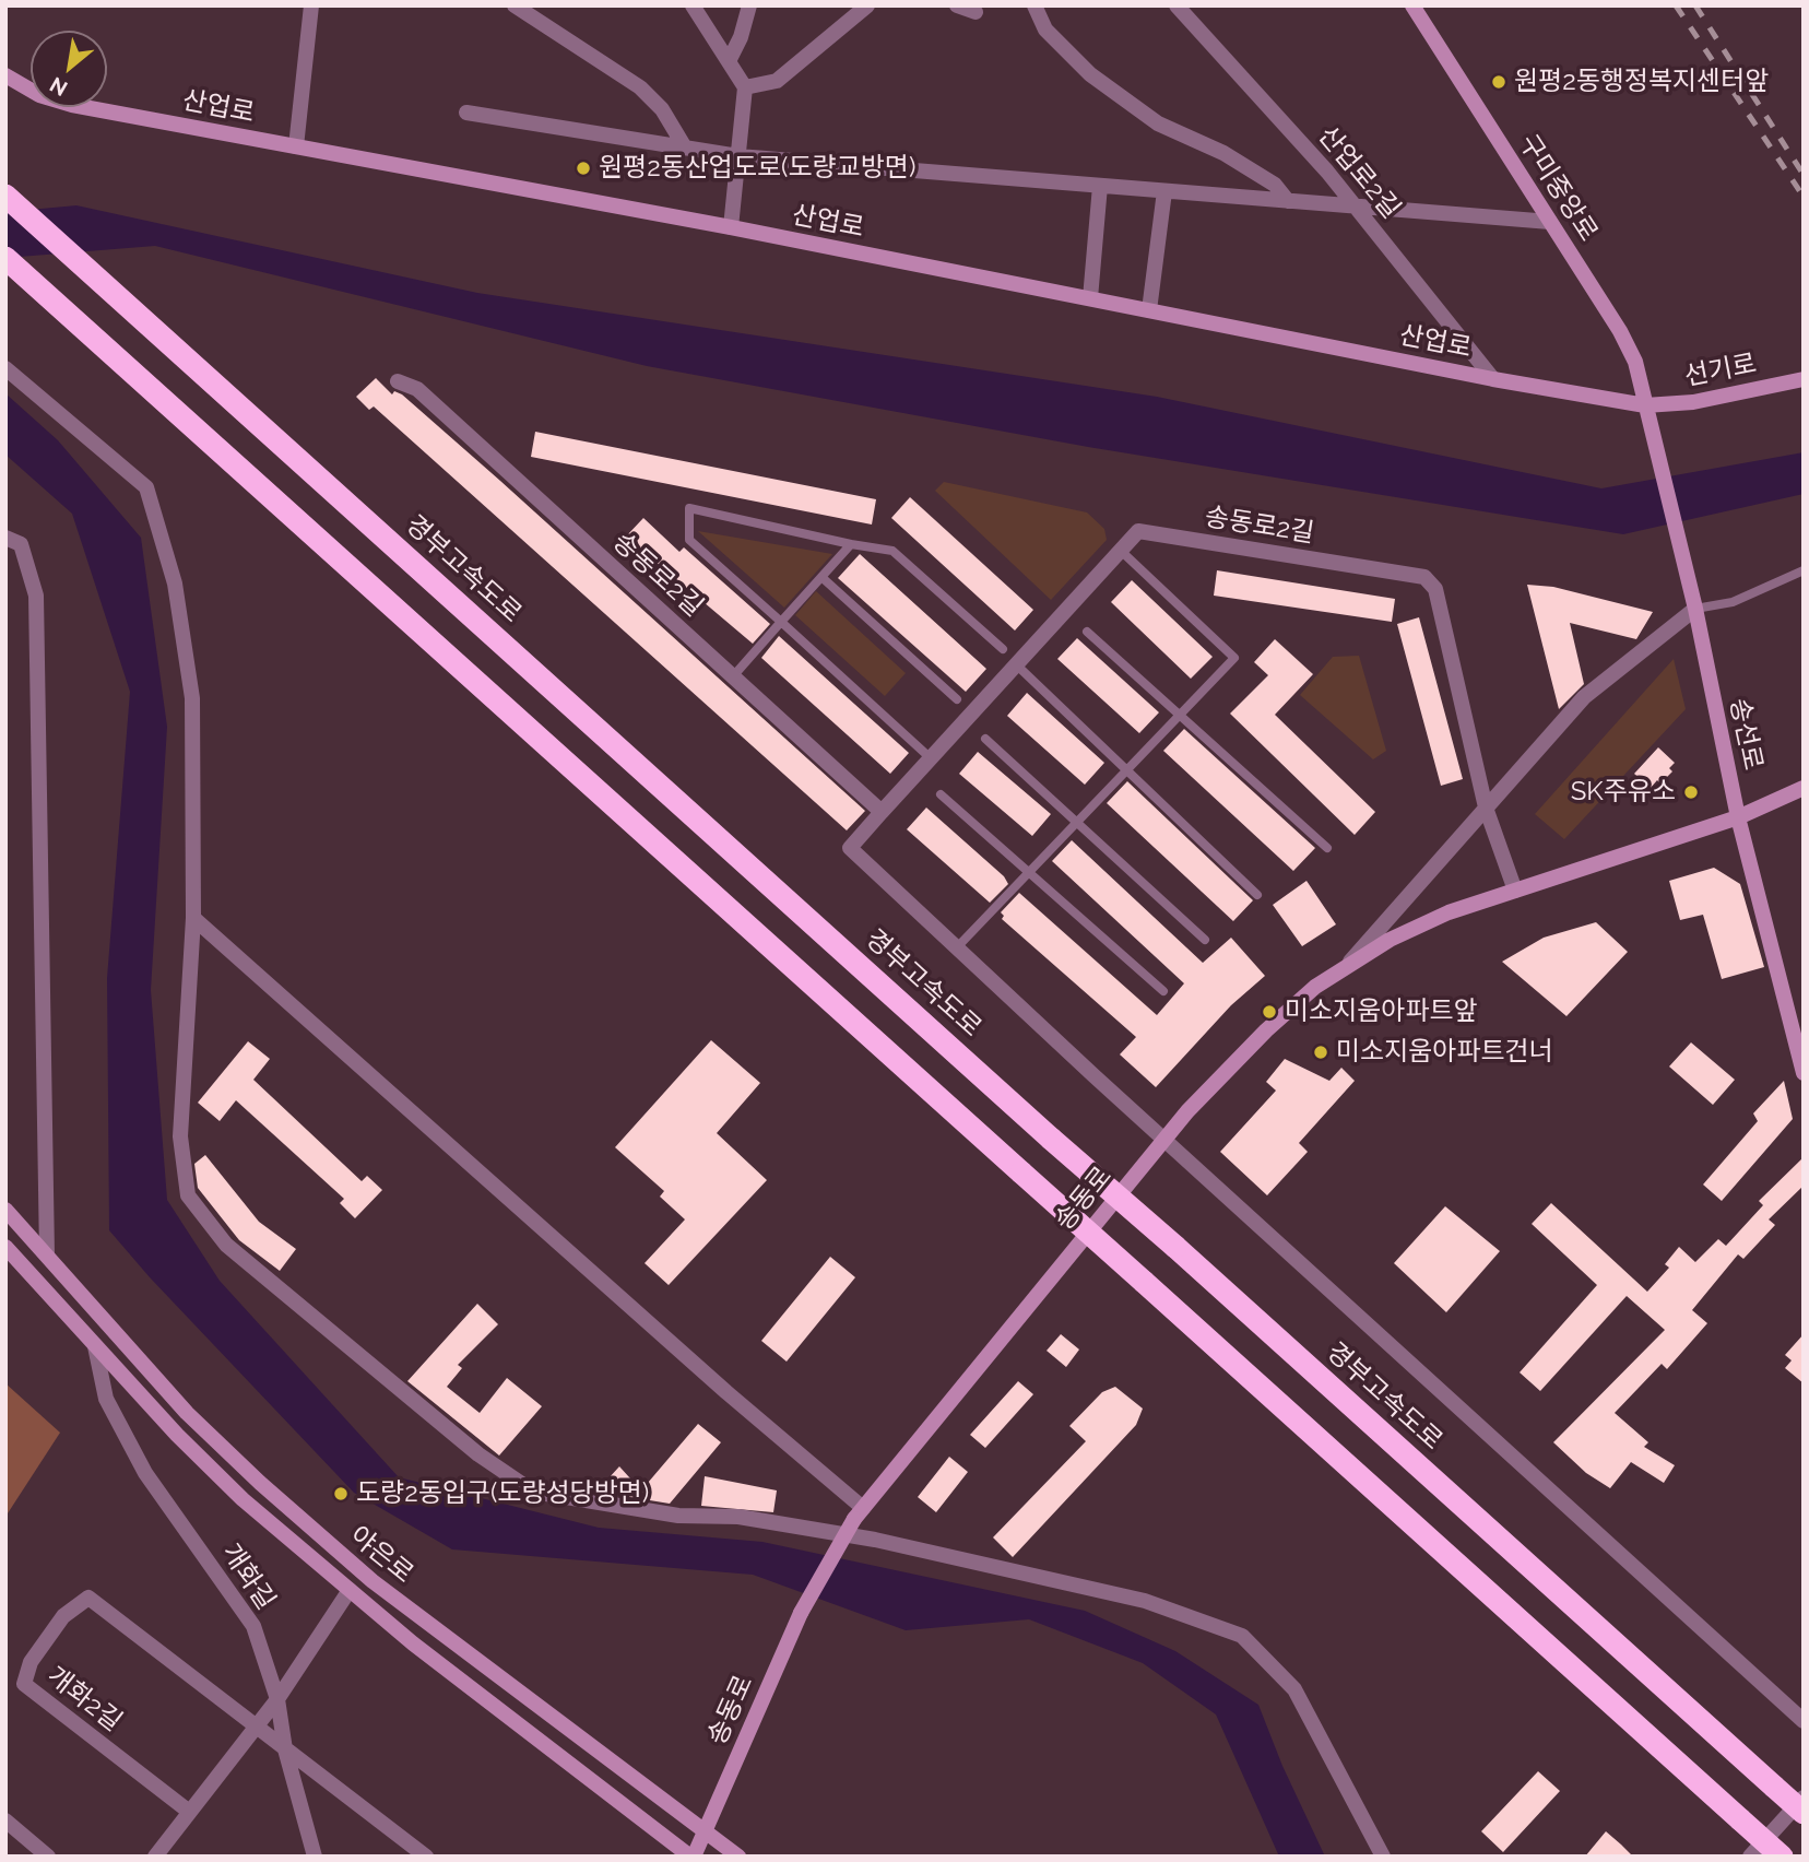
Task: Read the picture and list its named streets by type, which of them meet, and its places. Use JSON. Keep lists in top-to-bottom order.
{
  "streets": {
    "highway": ["경부고속도로"],
    "street": [
      "산업로",
      "산업로2길",
      "구미중앙로",
      "선기로",
      "송동로2길",
      "송선로",
      "송동로",
      "야은로",
      "개화길",
      "개화2길"
    ]
  },
  "crossings": [
    ["산업로", "산업로2길"],
    ["산업로", "구미중앙로"],
    ["산업로", "선기로"],
    ["산업로", "송선로"],
    ["구미중앙로", "선기로"],
    ["구미중앙로", "송선로"],
    ["선기로", "송선로"],
    ["송동로2길", "송동로"],
    ["송선로", "송동로"],
    ["송동로", "야은로"],
    ["야은로", "개화길"],
    ["개화길", "개화2길"]
  ],
  "places": [
    "원평2동행정복지센터앞",
    "원평2동산업도로(도량교방면)",
    "SK주유소",
    "미소지움아파트앞",
    "미소지움아파트건너",
    "도량2동입구(도량성당방면)"
  ],
  "north": "bottom left"
}
